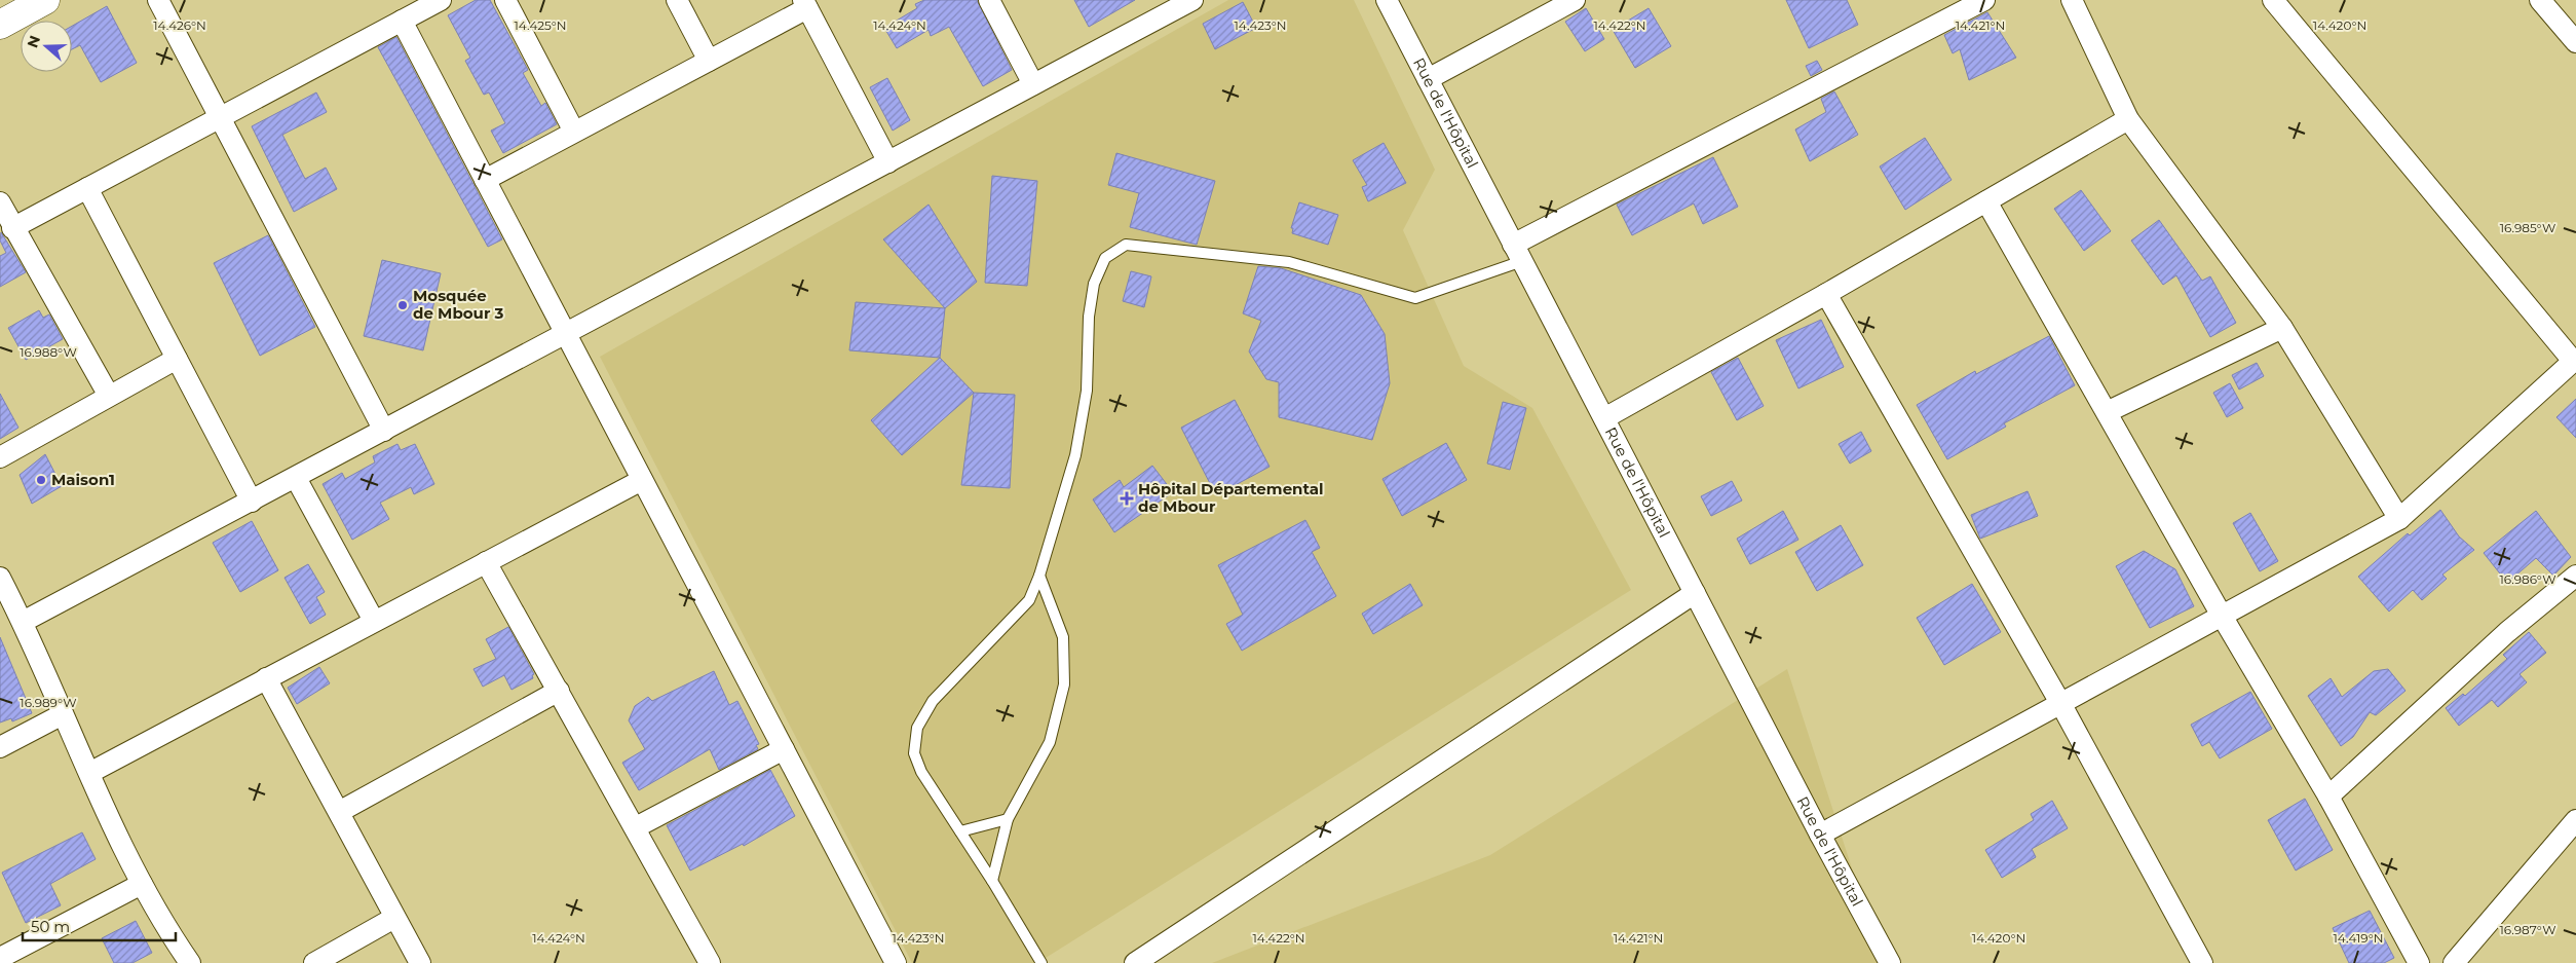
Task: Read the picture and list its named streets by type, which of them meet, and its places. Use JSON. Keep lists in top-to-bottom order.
{
  "streets": {
    "street": ["Rue de l'Hôpital"]
  },
  "places": {
    "other": ["Mosquée de Mbour 3", "Maison1"],
    "health": ["Hôpital Départemental de Mbour"]
  },
  "scale_bar": "50 m",
  "north": "left",
  "coordinates": [
    "14.426°N",
    "14.425°N",
    "14.424°N",
    "14.423°N",
    "14.422°N",
    "14.421°N",
    "14.420°N",
    "16.985°W",
    "16.988°W",
    "16.986°W",
    "16.989°W",
    "16.987°W",
    "14.419°N"
  ]
}
